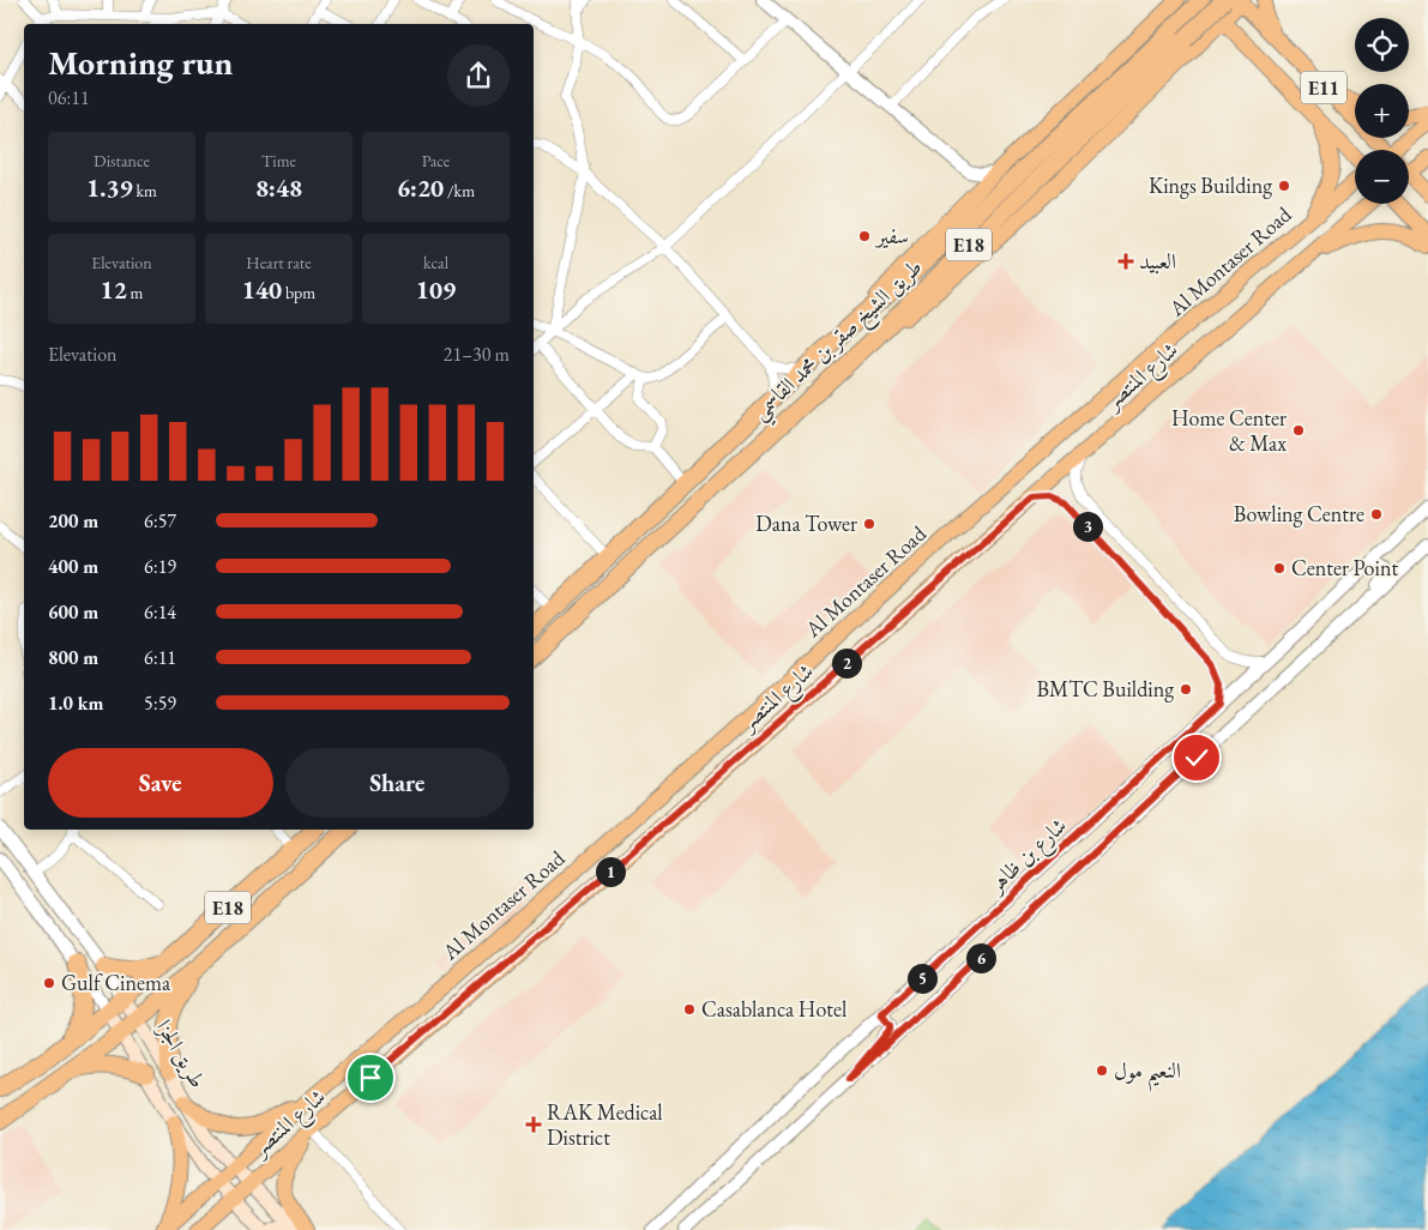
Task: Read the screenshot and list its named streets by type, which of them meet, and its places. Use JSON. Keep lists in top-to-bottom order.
{
  "streets": {
    "highway": ["E18", "طريق الشيخ صقر بن محمد القاسمي"],
    "main road": [
      "E11",
      "Al Montaser Road",
      "شارع المنتصر",
      "طريق الجزا"
    ],
    "street": ["شارع بن ظاهر"]
  },
  "crossings": [
    ["E11", "طريق الشيخ صقر بن محمد القاسمي"],
    ["E18", "طريق الجزا"],
    ["Al Montaser Road", "شارع المنتصر"],
    ["Al Montaser Road", "طريق الجزا"],
    ["شارع المنتصر", "طريق الجزا"]
  ],
  "places": {
    "other": [
      "Kings Building",
      "سفير",
      "Home Center & Max",
      "Bowling Centre",
      "Dana Tower",
      "Center Point",
      "BMTC Building",
      "Gulf Cinema",
      "Casablanca Hotel",
      "النعيم مول"
    ],
    "health": ["العبيد", "RAK Medical District"]
  },
  "page": {
    "map_buttons": ["+", "−"],
    "heading": ["Morning run", "06:11"],
    "stats": [
      ["Distance", "1.39 km"],
      ["Time", "8:48"],
      ["Pace", "6:20 /km"],
      ["Elevation", "12 m"],
      ["Heart rate", "140 bpm"],
      ["kcal", "109"]
    ],
    "chart": ["Elevation", "21–30 m"],
    "list": [
      {
        "name": "200 m",
        "note": "6:57"
      },
      {
        "name": "400 m",
        "note": "6:19"
      },
      {
        "name": "600 m",
        "note": "6:14"
      },
      {
        "name": "800 m",
        "note": "6:11"
      },
      {
        "name": "1.0 km",
        "note": "5:59"
      }
    ],
    "pins": [
      "3",
      "2",
      "1",
      "6",
      "5"
    ],
    "buttons": ["Save", "Share"]
  }
}
